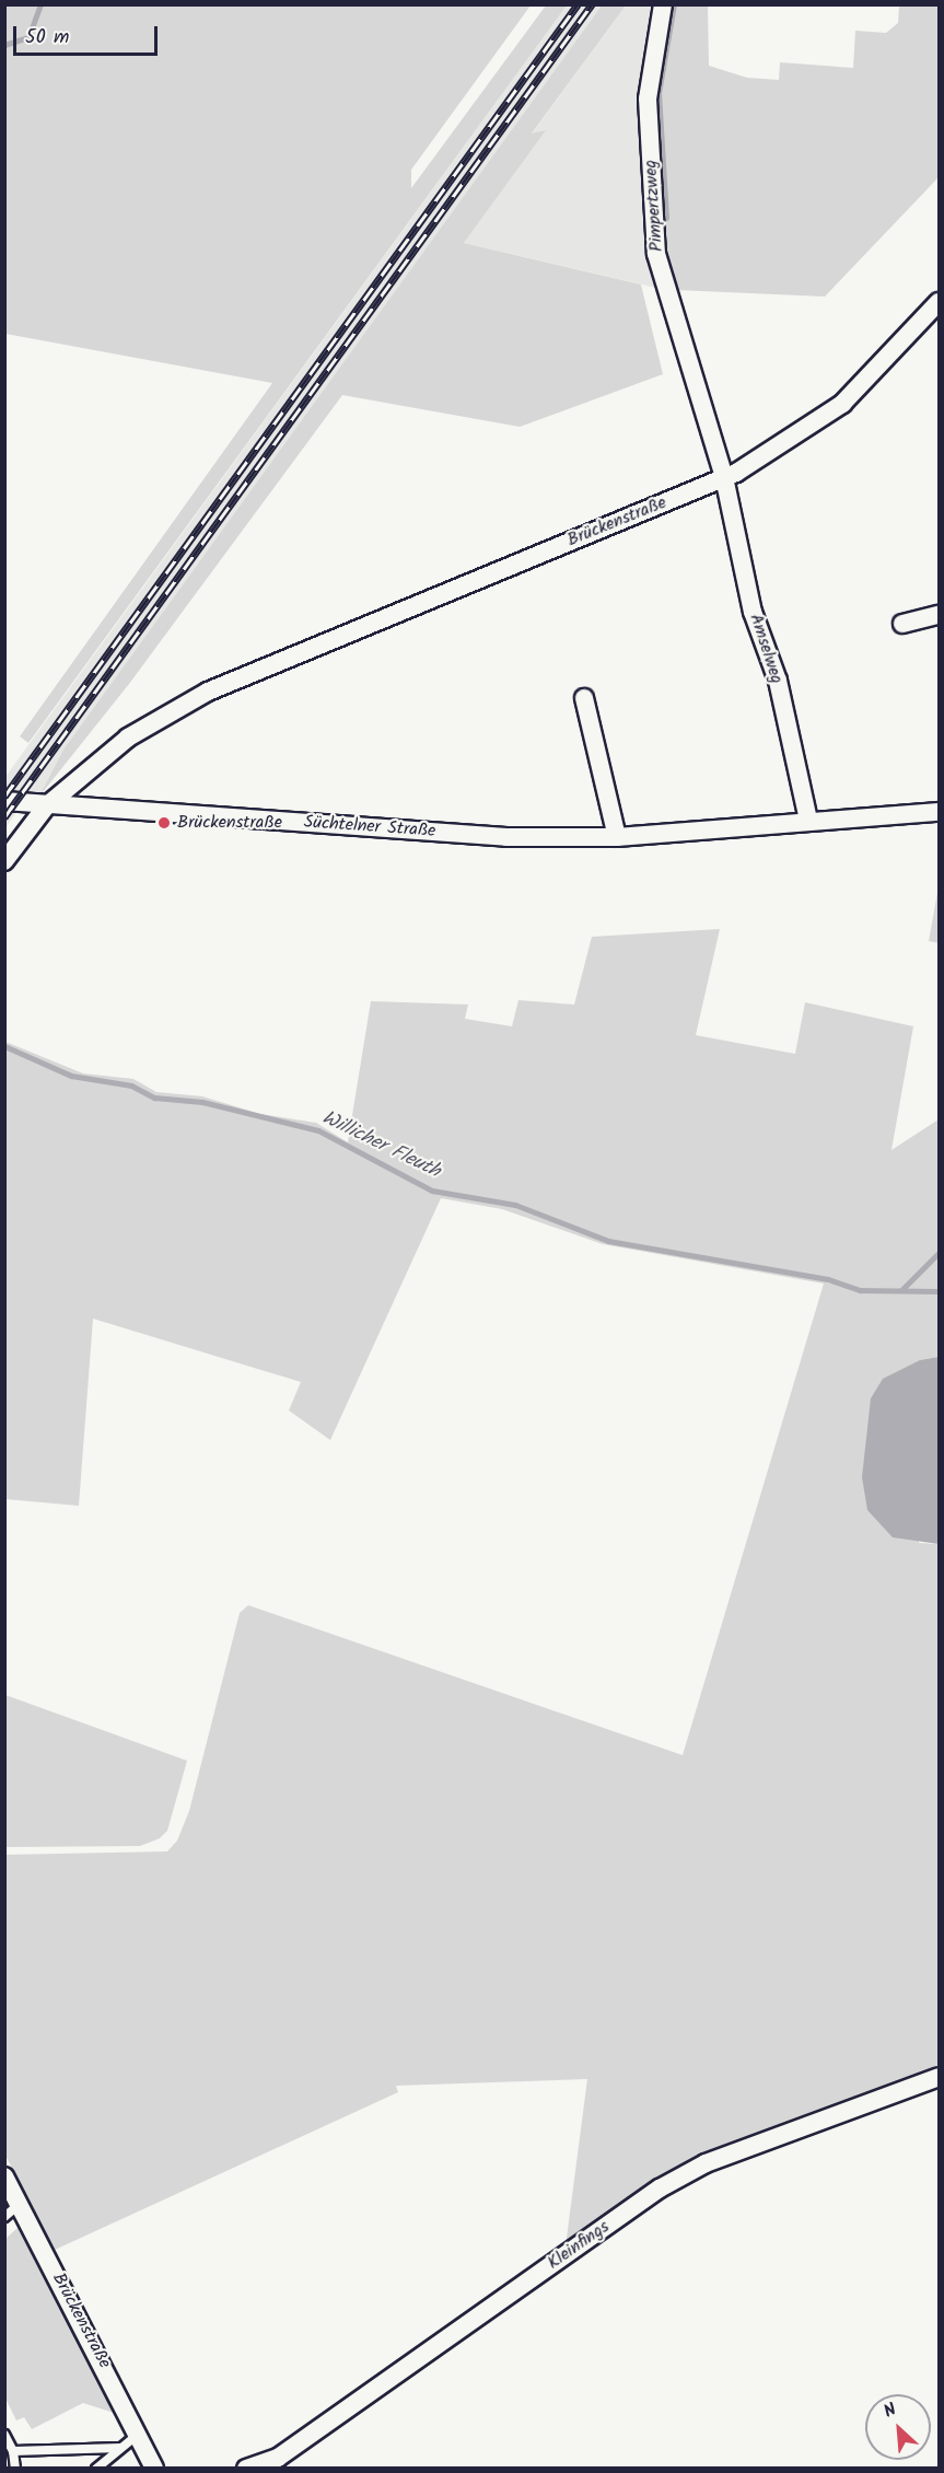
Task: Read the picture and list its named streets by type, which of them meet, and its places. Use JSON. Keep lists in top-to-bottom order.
{
  "streets": {
    "street": [
      "Pimpertzweg",
      "Brückenstraße",
      "Amselweg",
      "Süchtelner Straße",
      "Kleinfings"
    ]
  },
  "crossings": [
    ["Pimpertzweg", "Brückenstraße"],
    ["Pimpertzweg", "Amselweg"],
    ["Brückenstraße", "Amselweg"],
    ["Brückenstraße", "Süchtelner Straße"],
    ["Amselweg", "Süchtelner Straße"]
  ],
  "water": ["Willicher Fleuth"],
  "places": ["Brückenstraße"],
  "scale_bar": "50 m",
  "north": "top left"
}
